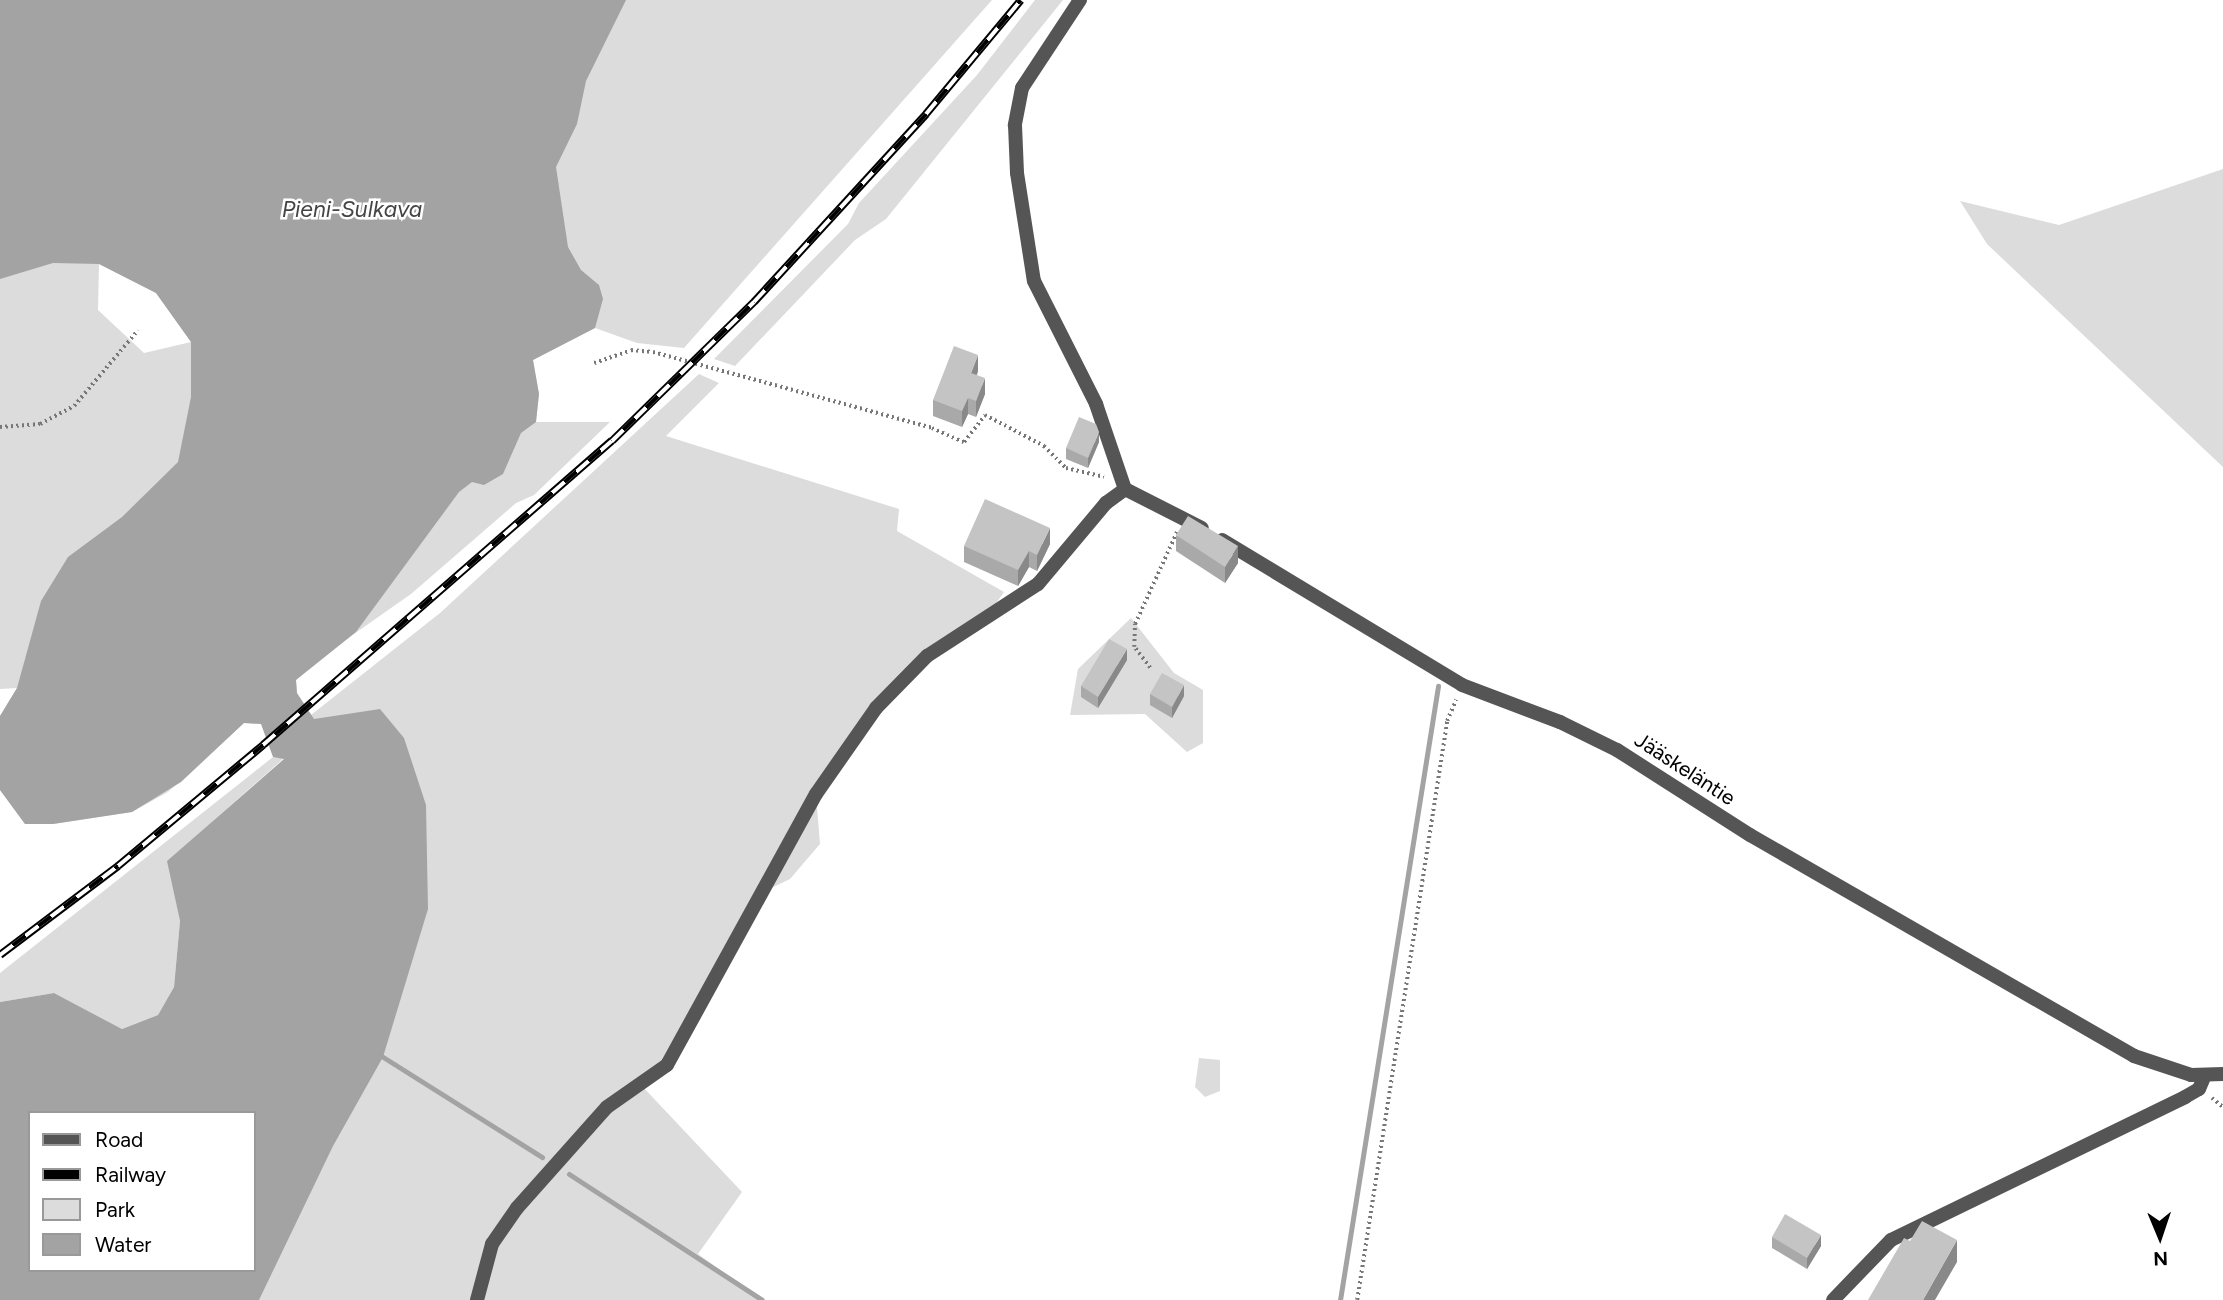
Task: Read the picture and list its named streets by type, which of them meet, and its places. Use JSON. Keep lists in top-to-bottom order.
{
  "streets": {
    "street": ["Jääskeläntie"]
  },
  "water": ["Pieni-Sulkava"],
  "legend": [
    "Road",
    "Railway",
    "Park",
    "Water"
  ],
  "north": "bottom"
}
